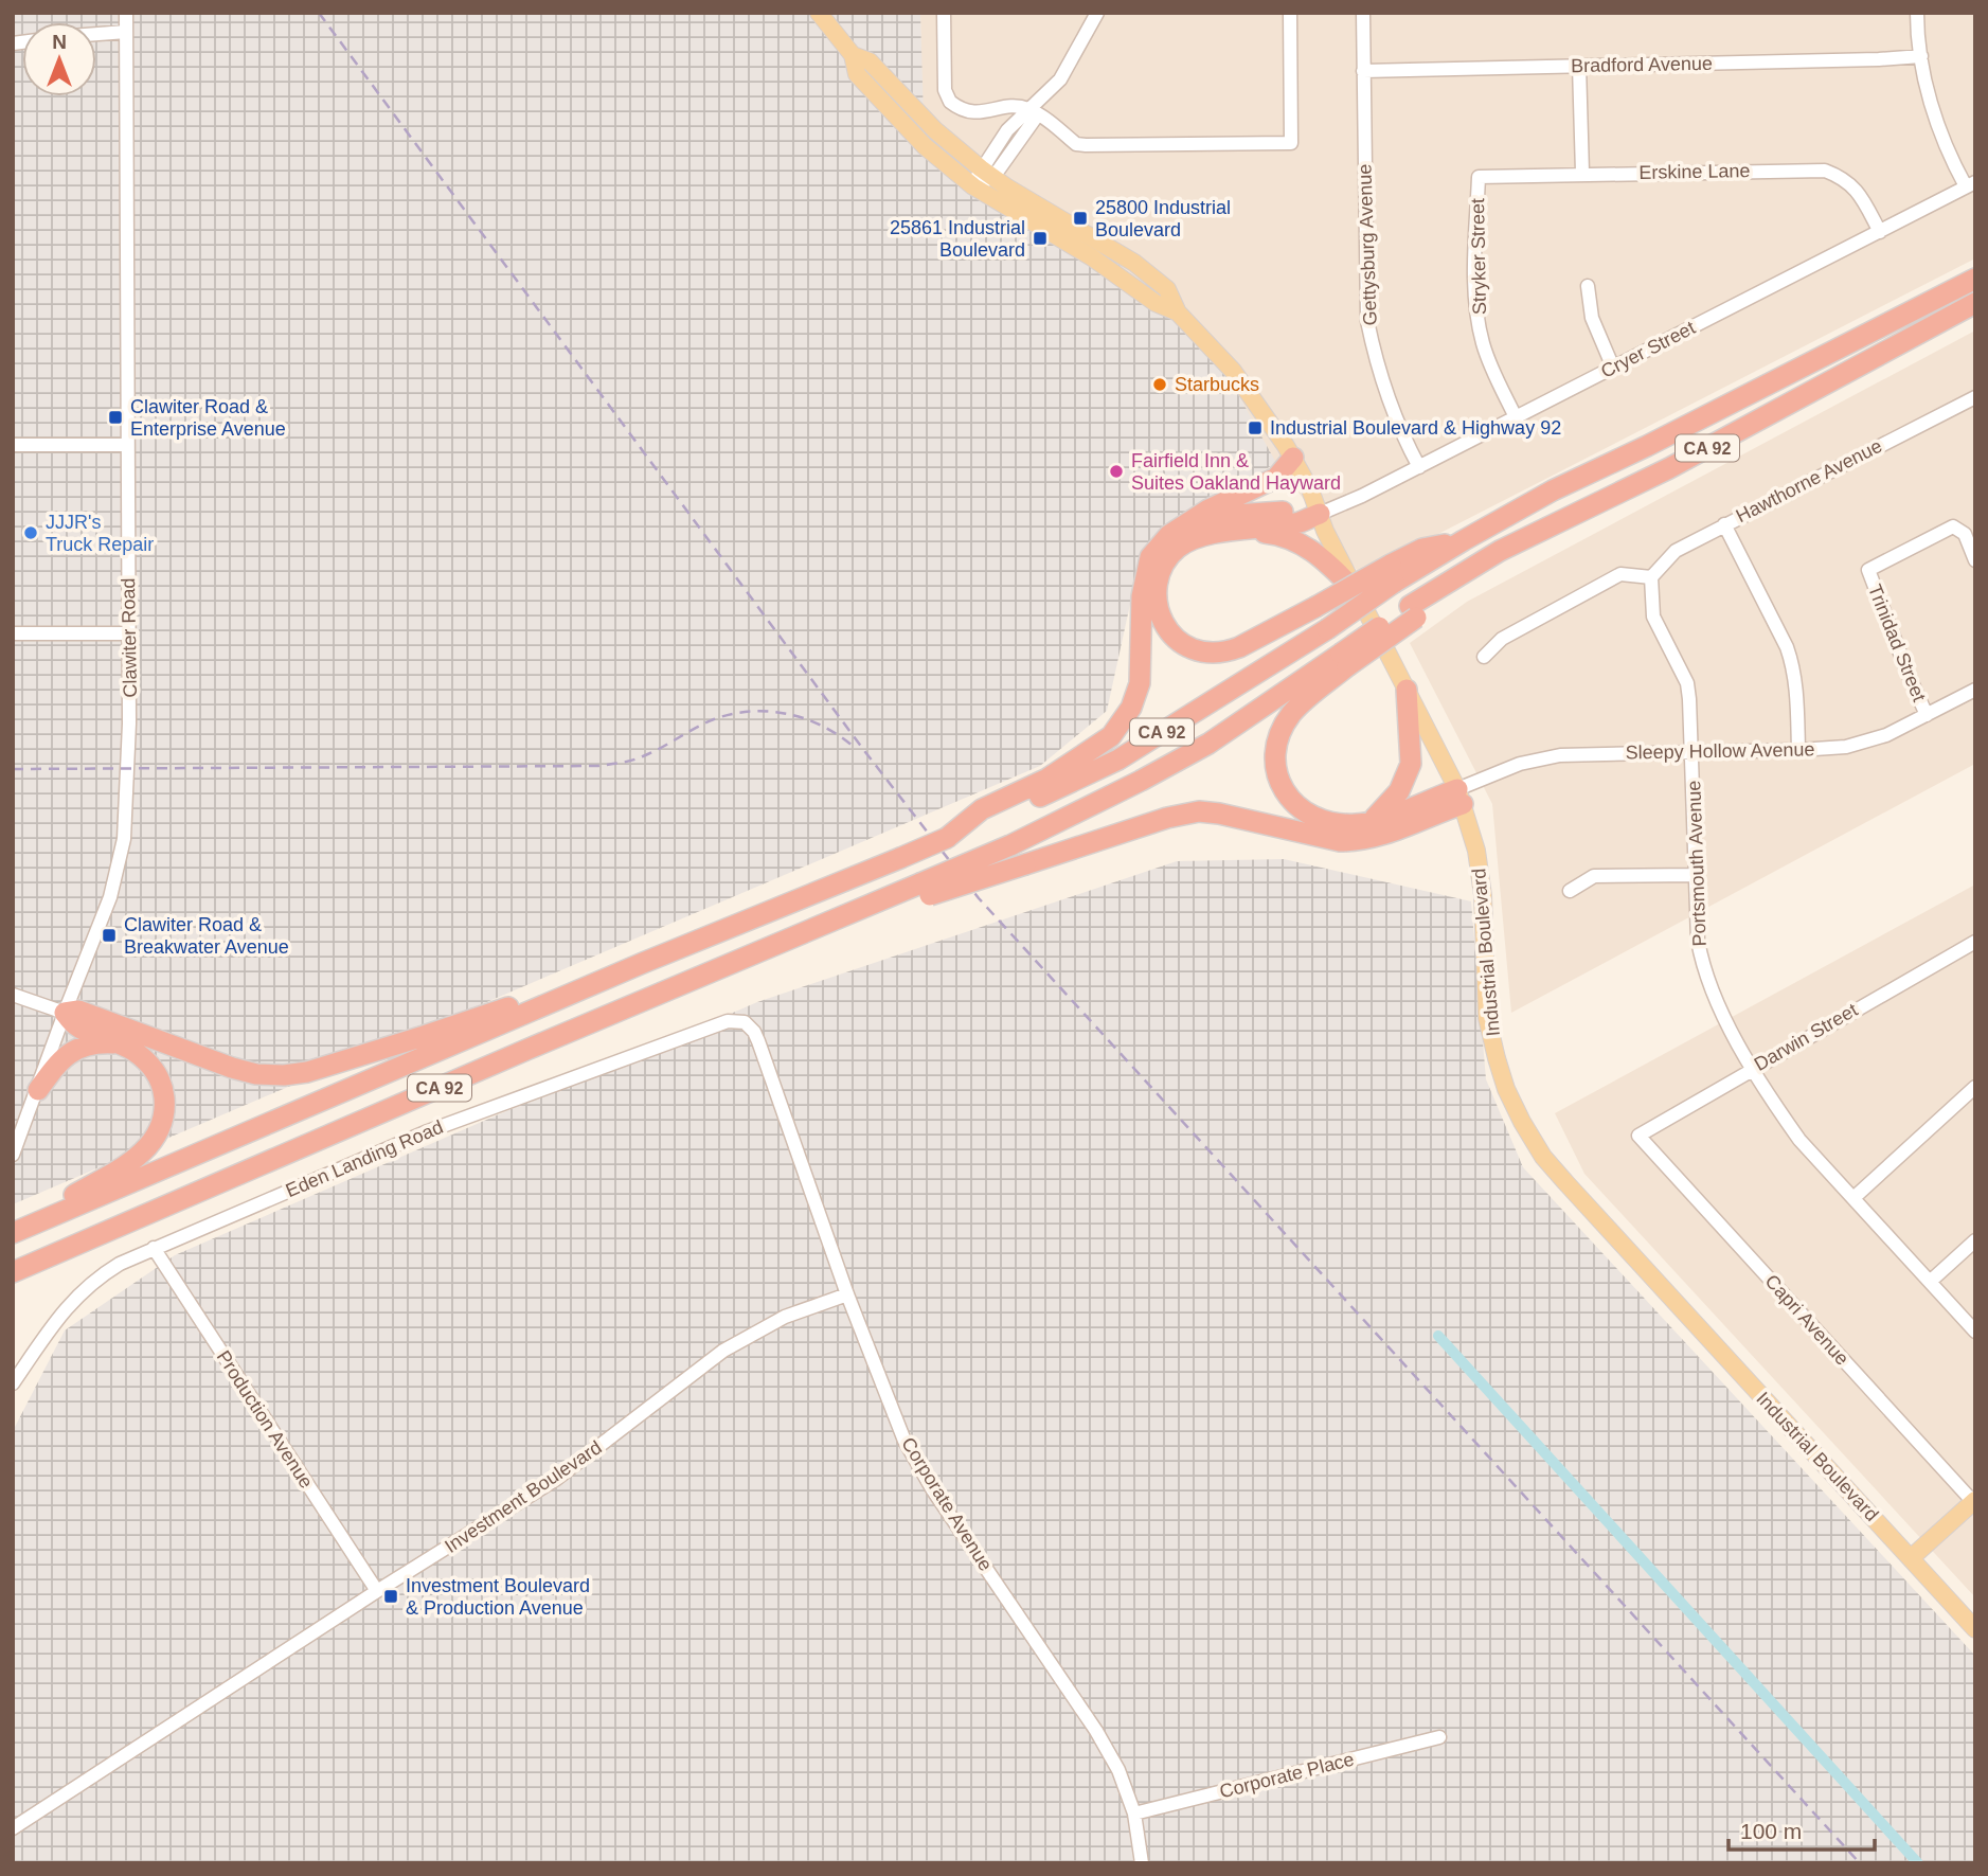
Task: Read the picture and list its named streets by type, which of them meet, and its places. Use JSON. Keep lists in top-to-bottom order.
{
  "streets": {
    "highway": ["CA 92"],
    "main road": ["Industrial Boulevard"],
    "street": [
      "Bradford Avenue",
      "Erskine Lane",
      "Gettysburg Avenue",
      "Stryker Street",
      "Cryer Street",
      "Hawthorne Avenue",
      "Clawiter Road",
      "Trinidad Street",
      "Sleepy Hollow Avenue",
      "Portsmouth Avenue",
      "Darwin Street",
      "Eden Landing Road",
      "Capri Avenue",
      "Production Avenue",
      "Investment Boulevard",
      "Corporate Avenue",
      "Corporate Place"
    ]
  },
  "crossings": [
    ["Bradford Avenue", "Gettysburg Avenue"],
    ["Erskine Lane", "Stryker Street"],
    ["Erskine Lane", "Cryer Street"],
    ["Gettysburg Avenue", "Cryer Street"],
    ["Stryker Street", "Cryer Street"],
    ["Cryer Street", "Industrial Boulevard"],
    ["Hawthorne Avenue", "Portsmouth Avenue"],
    ["Trinidad Street", "Sleepy Hollow Avenue"],
    ["Sleepy Hollow Avenue", "Portsmouth Avenue"],
    ["Sleepy Hollow Avenue", "Industrial Boulevard"],
    ["Portsmouth Avenue", "Darwin Street"],
    ["Darwin Street", "Capri Avenue"],
    ["Eden Landing Road", "Production Avenue"],
    ["Eden Landing Road", "Corporate Avenue"],
    ["Production Avenue", "Investment Boulevard"],
    ["Investment Boulevard", "Corporate Avenue"],
    ["Corporate Avenue", "Corporate Place"]
  ],
  "places": {
    "transit": [
      "25800 Industrial Boulevard",
      "25861 Industrial Boulevard",
      "Clawiter Road & Enterprise Avenue",
      "Industrial Boulevard & Highway 92",
      "Clawiter Road & Breakwater Avenue",
      "Investment Boulevard & Production Avenue"
    ],
    "other": ["Starbucks", "Fairfield Inn & Suites Oakland Hayward", "JJJR's Truck Repair"]
  },
  "scale_bar": "100 m",
  "north": "top"
}
